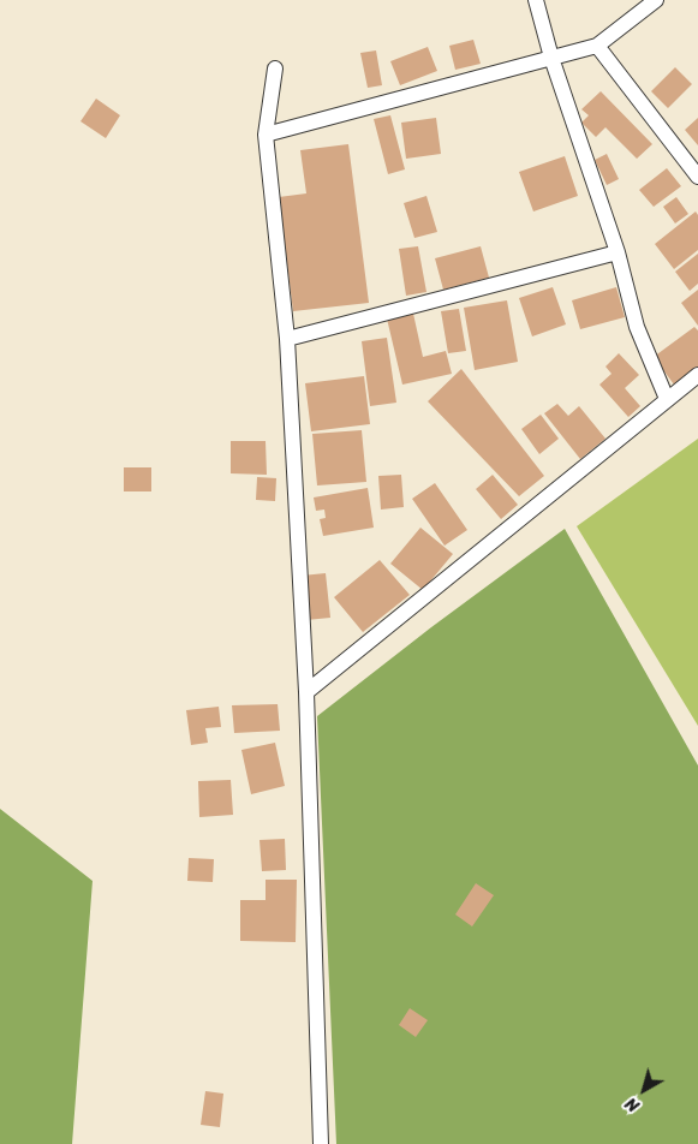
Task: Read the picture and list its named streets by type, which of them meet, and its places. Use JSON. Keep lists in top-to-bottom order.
{
  "north": "bottom left"
}
